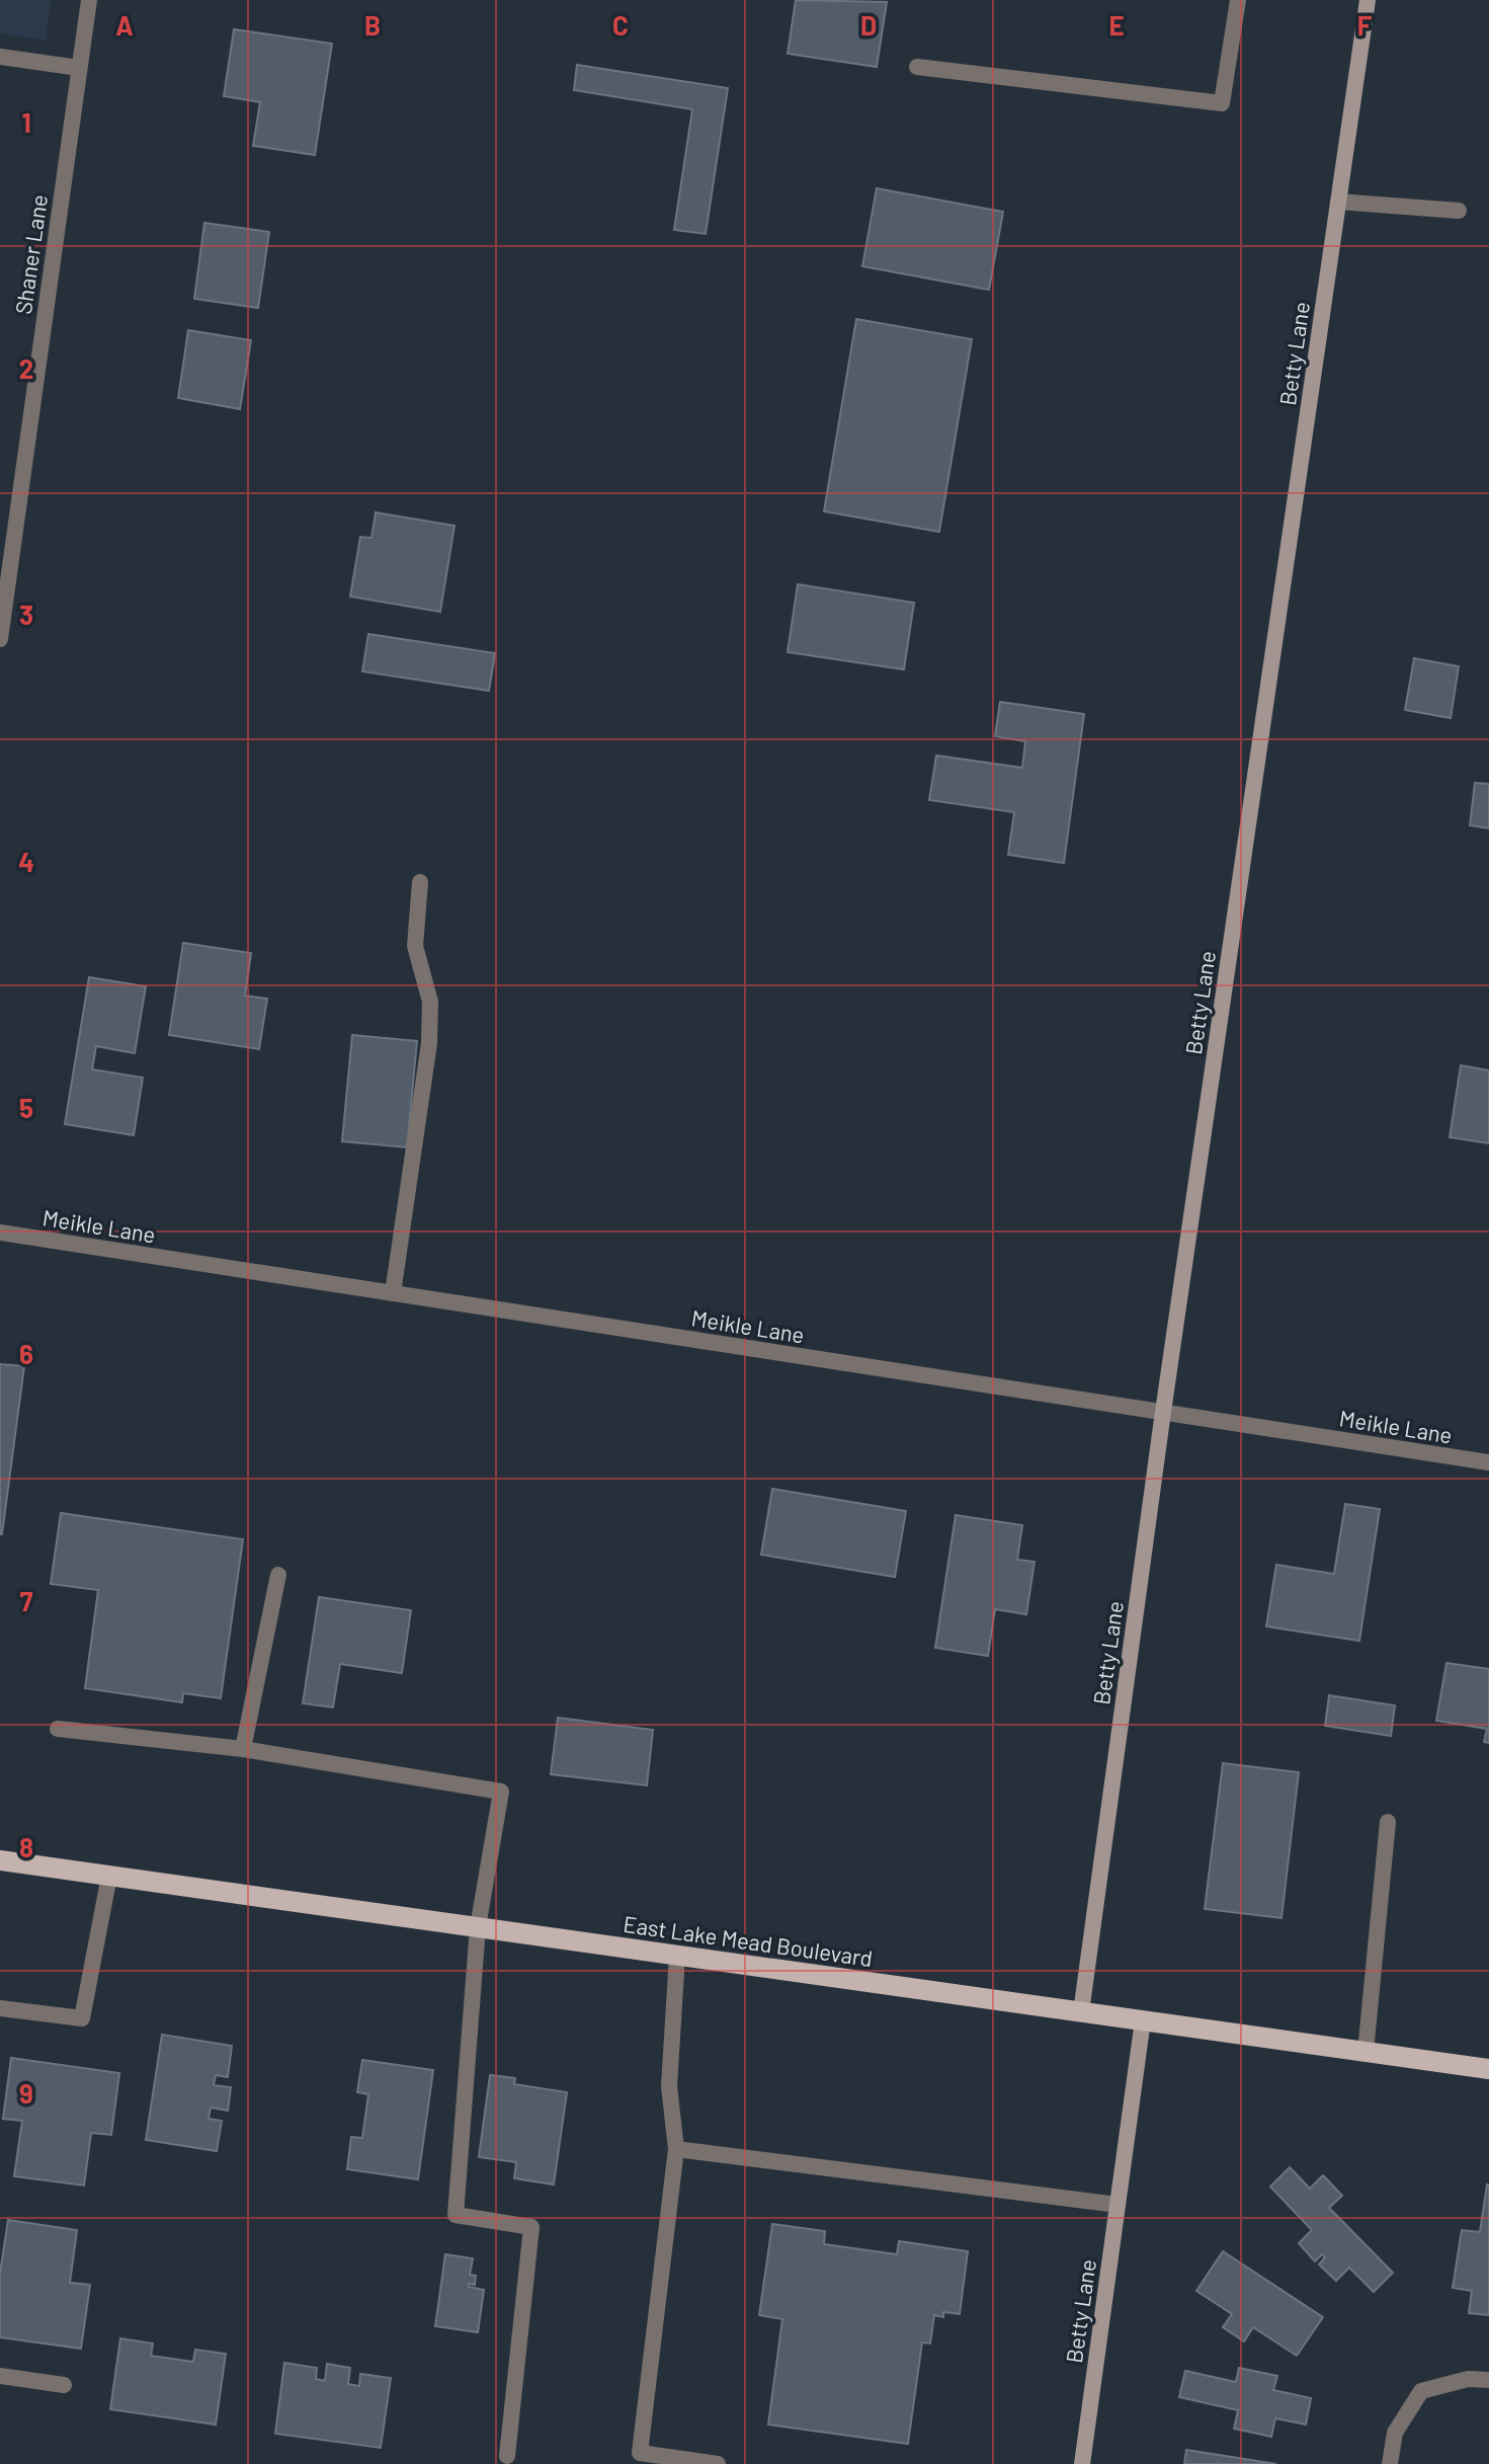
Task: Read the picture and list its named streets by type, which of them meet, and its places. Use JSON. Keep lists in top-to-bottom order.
{
  "streets": {
    "main road": ["East Lake Mead Boulevard"],
    "street": ["Shaner Lane", "Betty Lane", "Meikle Lane"]
  },
  "crossings": [
    ["Betty Lane", "Meikle Lane"],
    ["Betty Lane", "East Lake Mead Boulevard"]
  ],
  "grid": {
    "columns": [
      "A",
      "B",
      "C",
      "D",
      "E",
      "F"
    ],
    "rows": [
      "1",
      "2",
      "3",
      "4",
      "5",
      "6",
      "7",
      "8",
      "9"
    ]
  }
}
